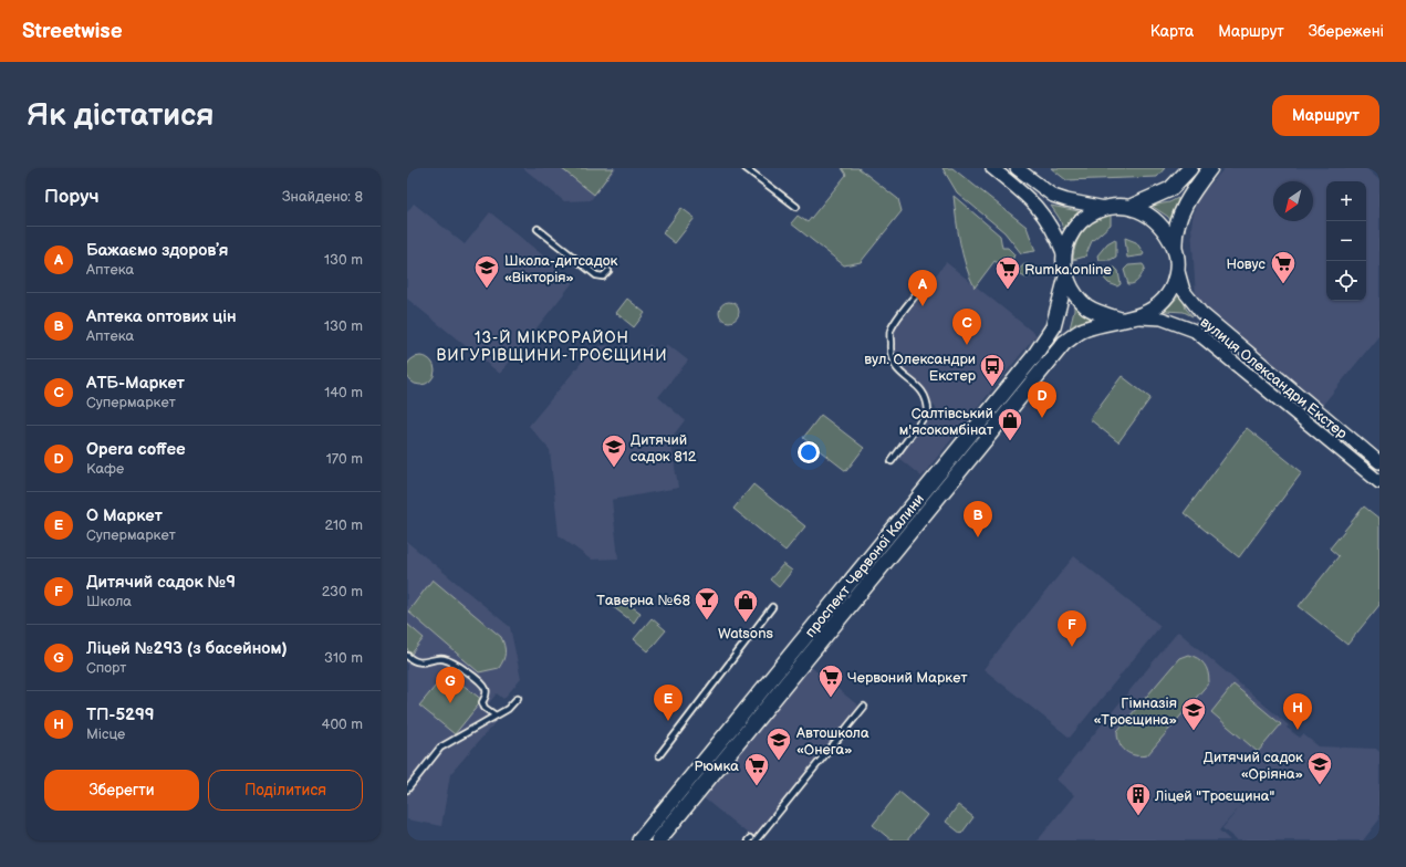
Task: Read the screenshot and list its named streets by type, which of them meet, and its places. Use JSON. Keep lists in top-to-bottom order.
{
  "streets": {
    "main road": ["проспект Червоної Калини"],
    "street": ["вулиця Олександри Екстер"]
  },
  "crossings": [
    ["вулиця Олександри Екстер", "проспект Червоної Калини"]
  ],
  "districts": ["13-Й МІКРОРАЙОН ВИГУРІВЩИНИ-ТРОЄЩИНИ"],
  "places": {
    "supermarket": [
      "Новус",
      "Rumka.online",
      "Червоний Маркет",
      "Рюмка"
    ],
    "school or university": [
      "Школа-дитсадок «Вікторія»",
      "Дитячий садок 812",
      "Гімназія «Троєщина»",
      "Автошкола «Онега»",
      "Дитячий садок «Оріяна»"
    ],
    "bus stop": ["вул. Олександри Екстер"],
    "shop": ["Салтівський м'ясокомбінат", "Watsons"],
    "bar": ["Таверна №68"],
    "building": ["Ліцей \"Троєщина\""]
  },
  "north": "bottom left",
  "page": {
    "header": "Streetwise",
    "nav": ["Карта", "Маршрут", "Збережені"],
    "buttons": [
      "Маршрут",
      ["Зберегти", "Поділитися"]
    ],
    "title": "Як дістатися",
    "heading": ["Поруч", "Знайдено: 8"],
    "map_buttons": ["+", "−"],
    "list": [
      {
        "mark": "A",
        "name": "Бажаємо здоровʼя",
        "note": "Аптека",
        "value": "130 m"
      },
      {
        "mark": "B",
        "name": "Аптека оптових цін",
        "note": "Аптека",
        "value": "130 m"
      },
      {
        "mark": "C",
        "name": "АТБ-Маркет",
        "note": "Супермаркет",
        "value": "140 m"
      },
      {
        "mark": "D",
        "name": "Opera coffee",
        "note": "Кафе",
        "value": "170 m"
      },
      {
        "mark": "E",
        "name": "О Маркет",
        "note": "Супермаркет",
        "value": "210 m"
      },
      {
        "mark": "F",
        "name": "Дитячий садок №9",
        "note": "Школа",
        "value": "230 m"
      },
      {
        "mark": "G",
        "name": "Ліцей №293 (з басейном)",
        "note": "Спорт",
        "value": "310 m"
      },
      {
        "mark": "H",
        "name": "ТП-5299",
        "note": "Місце",
        "value": "400 m"
      }
    ],
    "pins": [
      "A",
      "C",
      "D",
      "B",
      "F",
      "G",
      "E",
      "H"
    ]
  }
}
